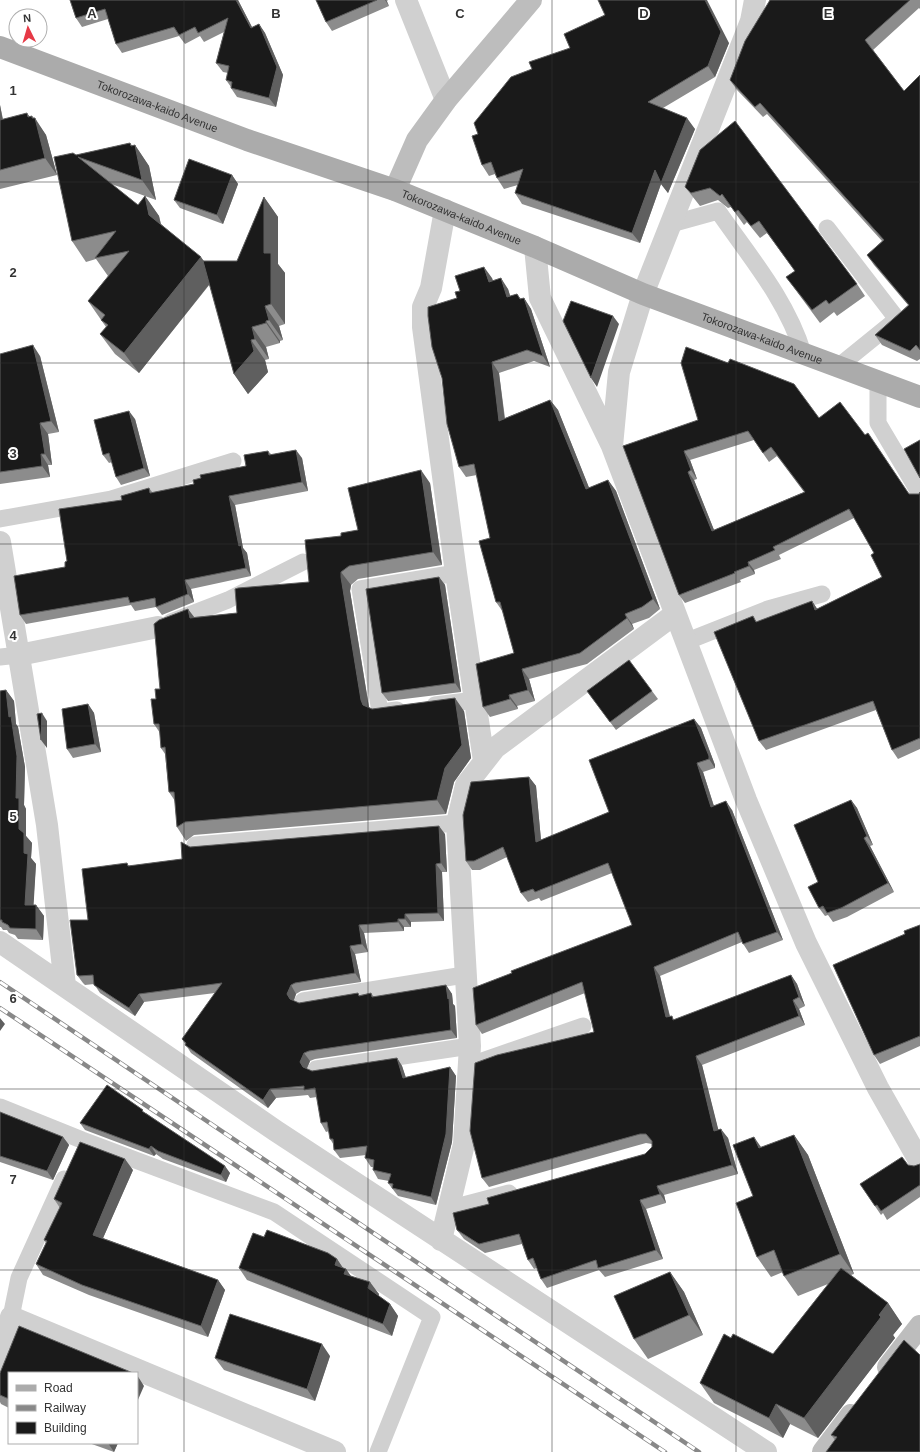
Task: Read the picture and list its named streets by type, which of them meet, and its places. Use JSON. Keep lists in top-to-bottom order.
{
  "streets": {
    "main road": ["Tokorozawa-kaido Avenue"]
  },
  "legend": ["Road", "Railway", "Building"],
  "north": "top",
  "grid": {
    "columns": [
      "A",
      "B",
      "C",
      "D",
      "E"
    ],
    "rows": [
      "1",
      "2",
      "3",
      "4",
      "5",
      "6",
      "7"
    ]
  }
}
